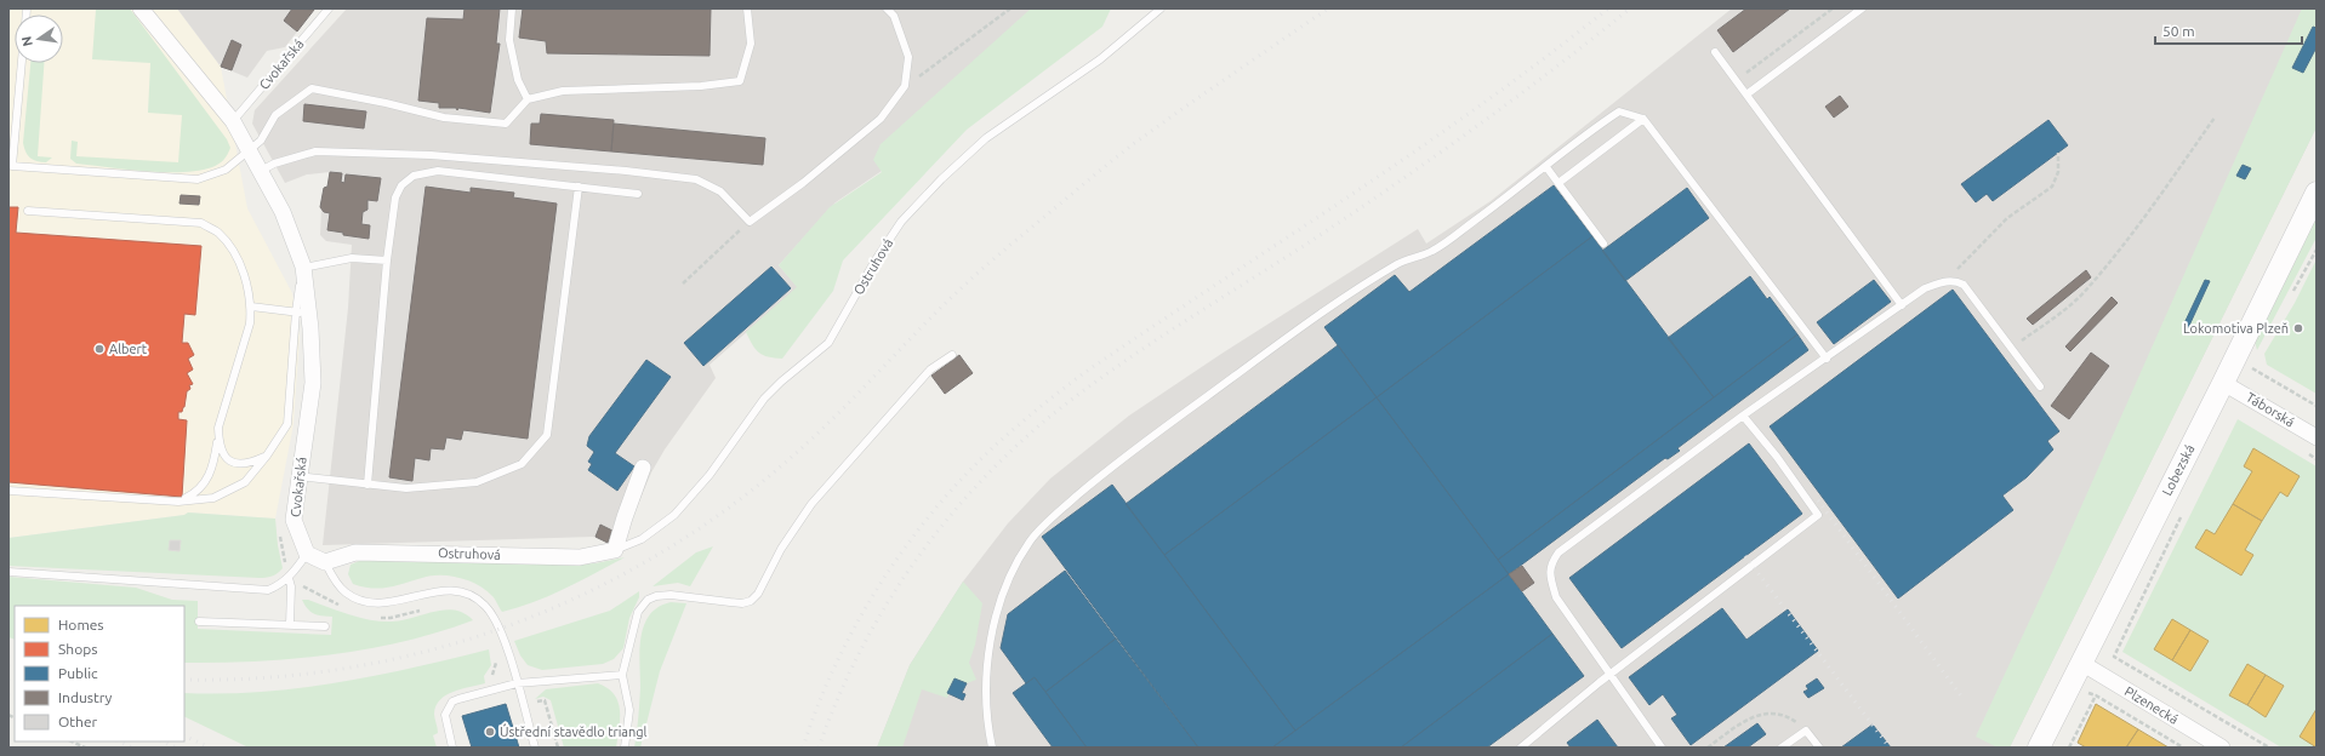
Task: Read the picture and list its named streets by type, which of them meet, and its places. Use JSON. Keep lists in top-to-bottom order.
{
  "streets": {
    "street": [
      "Cvokařská",
      "Ostruhová",
      "Táborská",
      "Lobezská",
      "Plzenecká"
    ]
  },
  "crossings": [
    ["Táborská", "Lobezská"],
    ["Lobezská", "Plzenecká"]
  ],
  "places": ["Lokomotiva Plzeň", "Albert", "Ústřední stavědlo triangl"],
  "legend": [
    "Homes",
    "Shops",
    "Public",
    "Industry",
    "Other"
  ],
  "scale_bar": "50 m",
  "north": "left"
}
